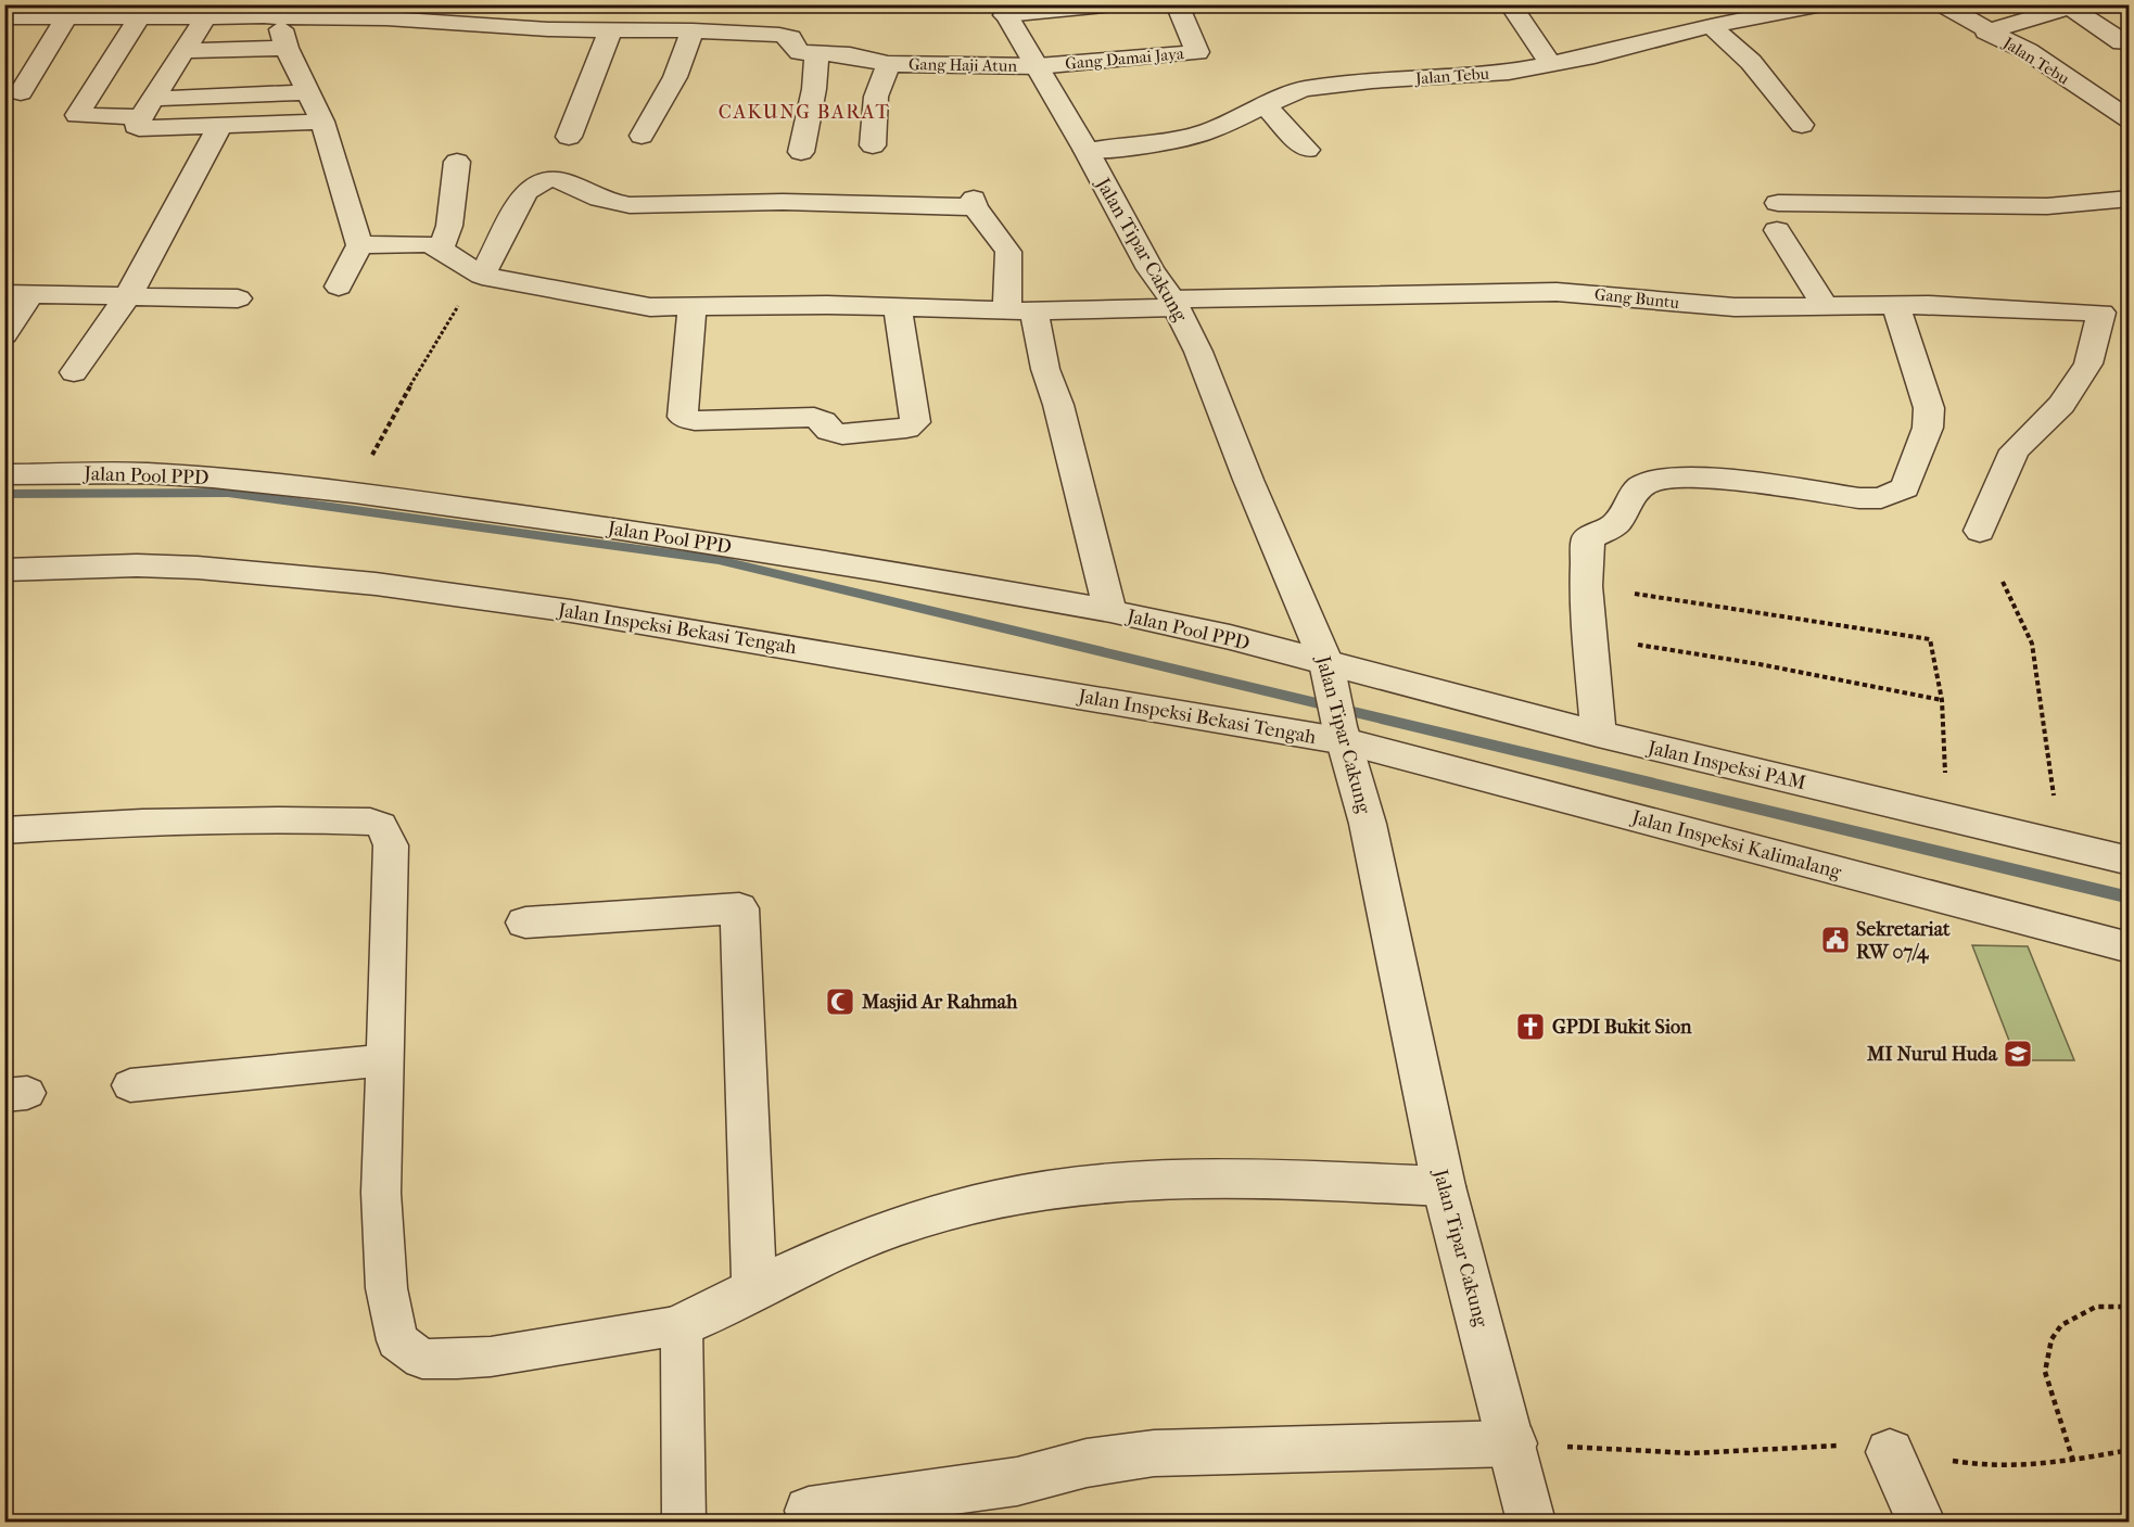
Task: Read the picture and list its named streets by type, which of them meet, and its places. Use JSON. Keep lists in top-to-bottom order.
{
  "streets": {
    "street": [
      "Gang Damai Jaya",
      "Jalan Tebu",
      "Gang Haji Atun",
      "Jalan Tipar Cakung",
      "Gang Buntu",
      "Jalan Pool PPD",
      "Jalan Inspeksi Bekasi Tengah",
      "Jalan Inspeksi PAM",
      "Jalan Inspeksi Kalimalang"
    ]
  },
  "crossings": [
    ["Gang Damai Jaya", "Gang Haji Atun"],
    ["Gang Damai Jaya", "Jalan Tipar Cakung"],
    ["Jalan Tebu", "Jalan Tipar Cakung"],
    ["Gang Haji Atun", "Jalan Tipar Cakung"],
    ["Jalan Tipar Cakung", "Gang Buntu"],
    ["Jalan Tipar Cakung", "Jalan Pool PPD"],
    ["Jalan Tipar Cakung", "Jalan Inspeksi Bekasi Tengah"],
    ["Jalan Tipar Cakung", "Jalan Inspeksi PAM"],
    ["Jalan Tipar Cakung", "Jalan Inspeksi Kalimalang"],
    ["Jalan Pool PPD", "Jalan Inspeksi PAM"],
    ["Jalan Inspeksi Bekasi Tengah", "Jalan Inspeksi Kalimalang"]
  ],
  "districts": ["CAKUNG BARAT"],
  "places": {
    "public building": ["Sekretariat RW 07/4"],
    "mosque": ["Masjid Ar Rahmah"],
    "church": ["GPDI Bukit Sion"],
    "school or university": ["MI Nurul Huda"]
  }
}
